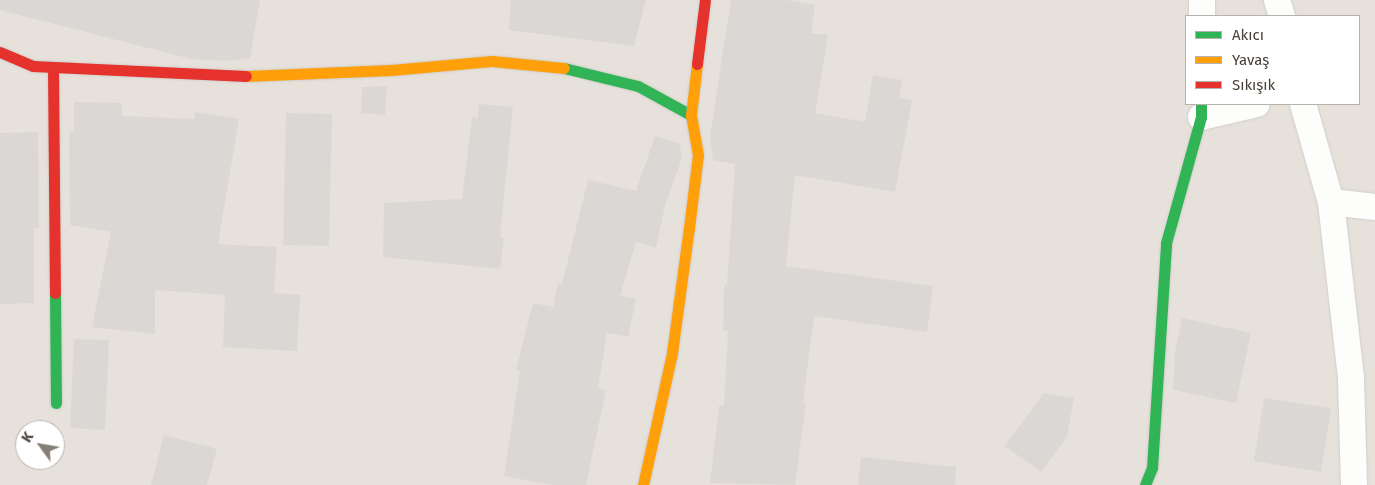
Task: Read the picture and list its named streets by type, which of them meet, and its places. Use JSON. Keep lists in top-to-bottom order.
{
  "legend": ["Akıcı", "Yavaş", "Sıkışık"],
  "north": "top left"
}
